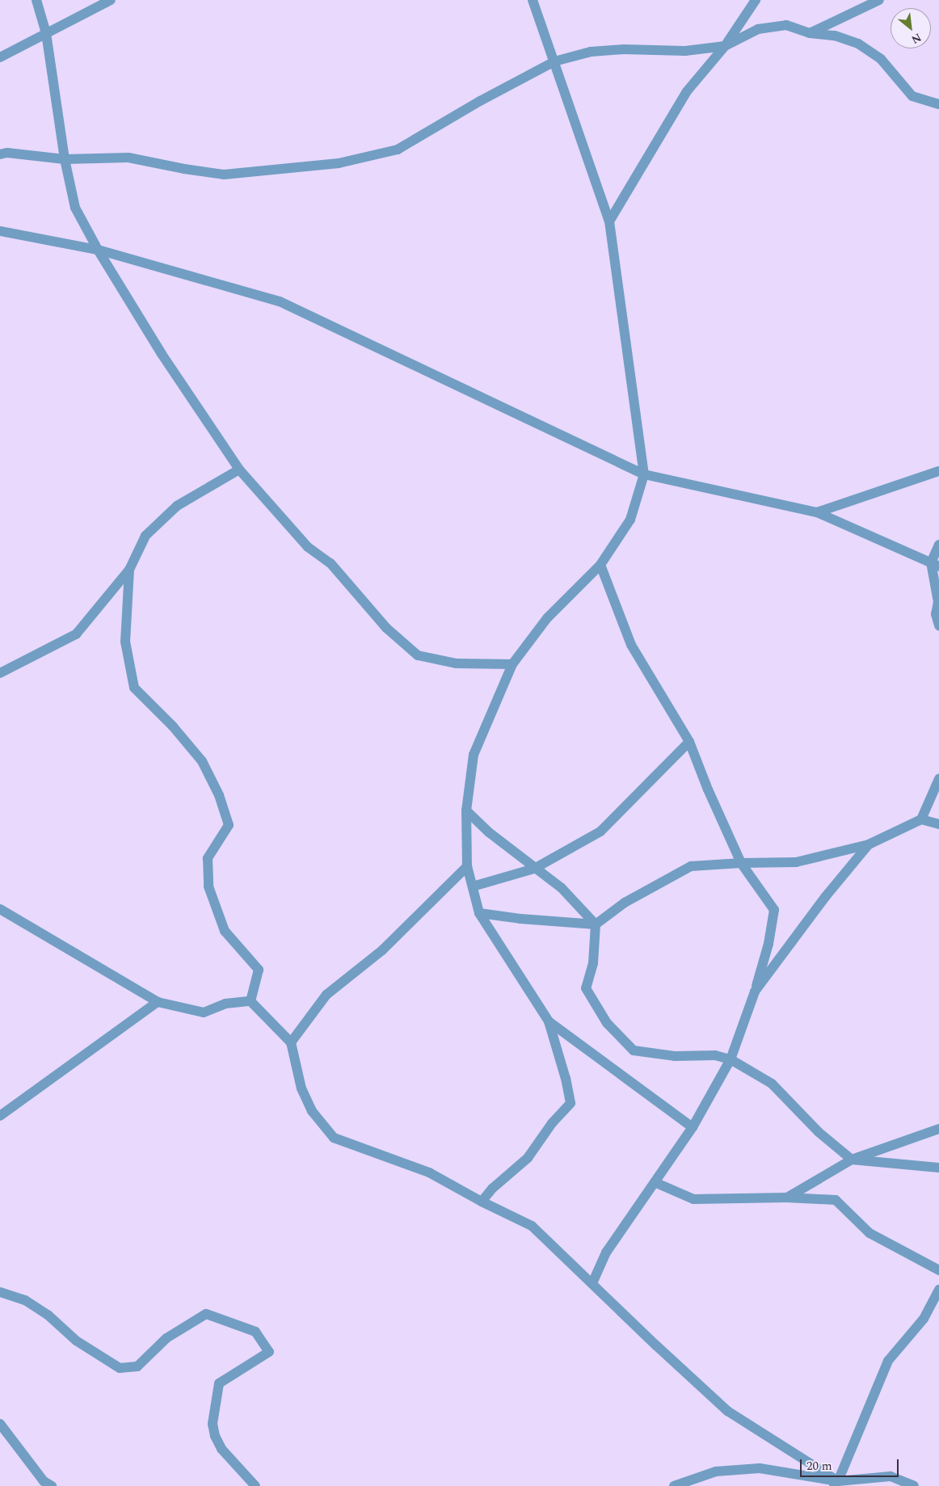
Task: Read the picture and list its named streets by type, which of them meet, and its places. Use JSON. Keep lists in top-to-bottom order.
{
  "scale_bar": "20 m",
  "north": "bottom right"
}
